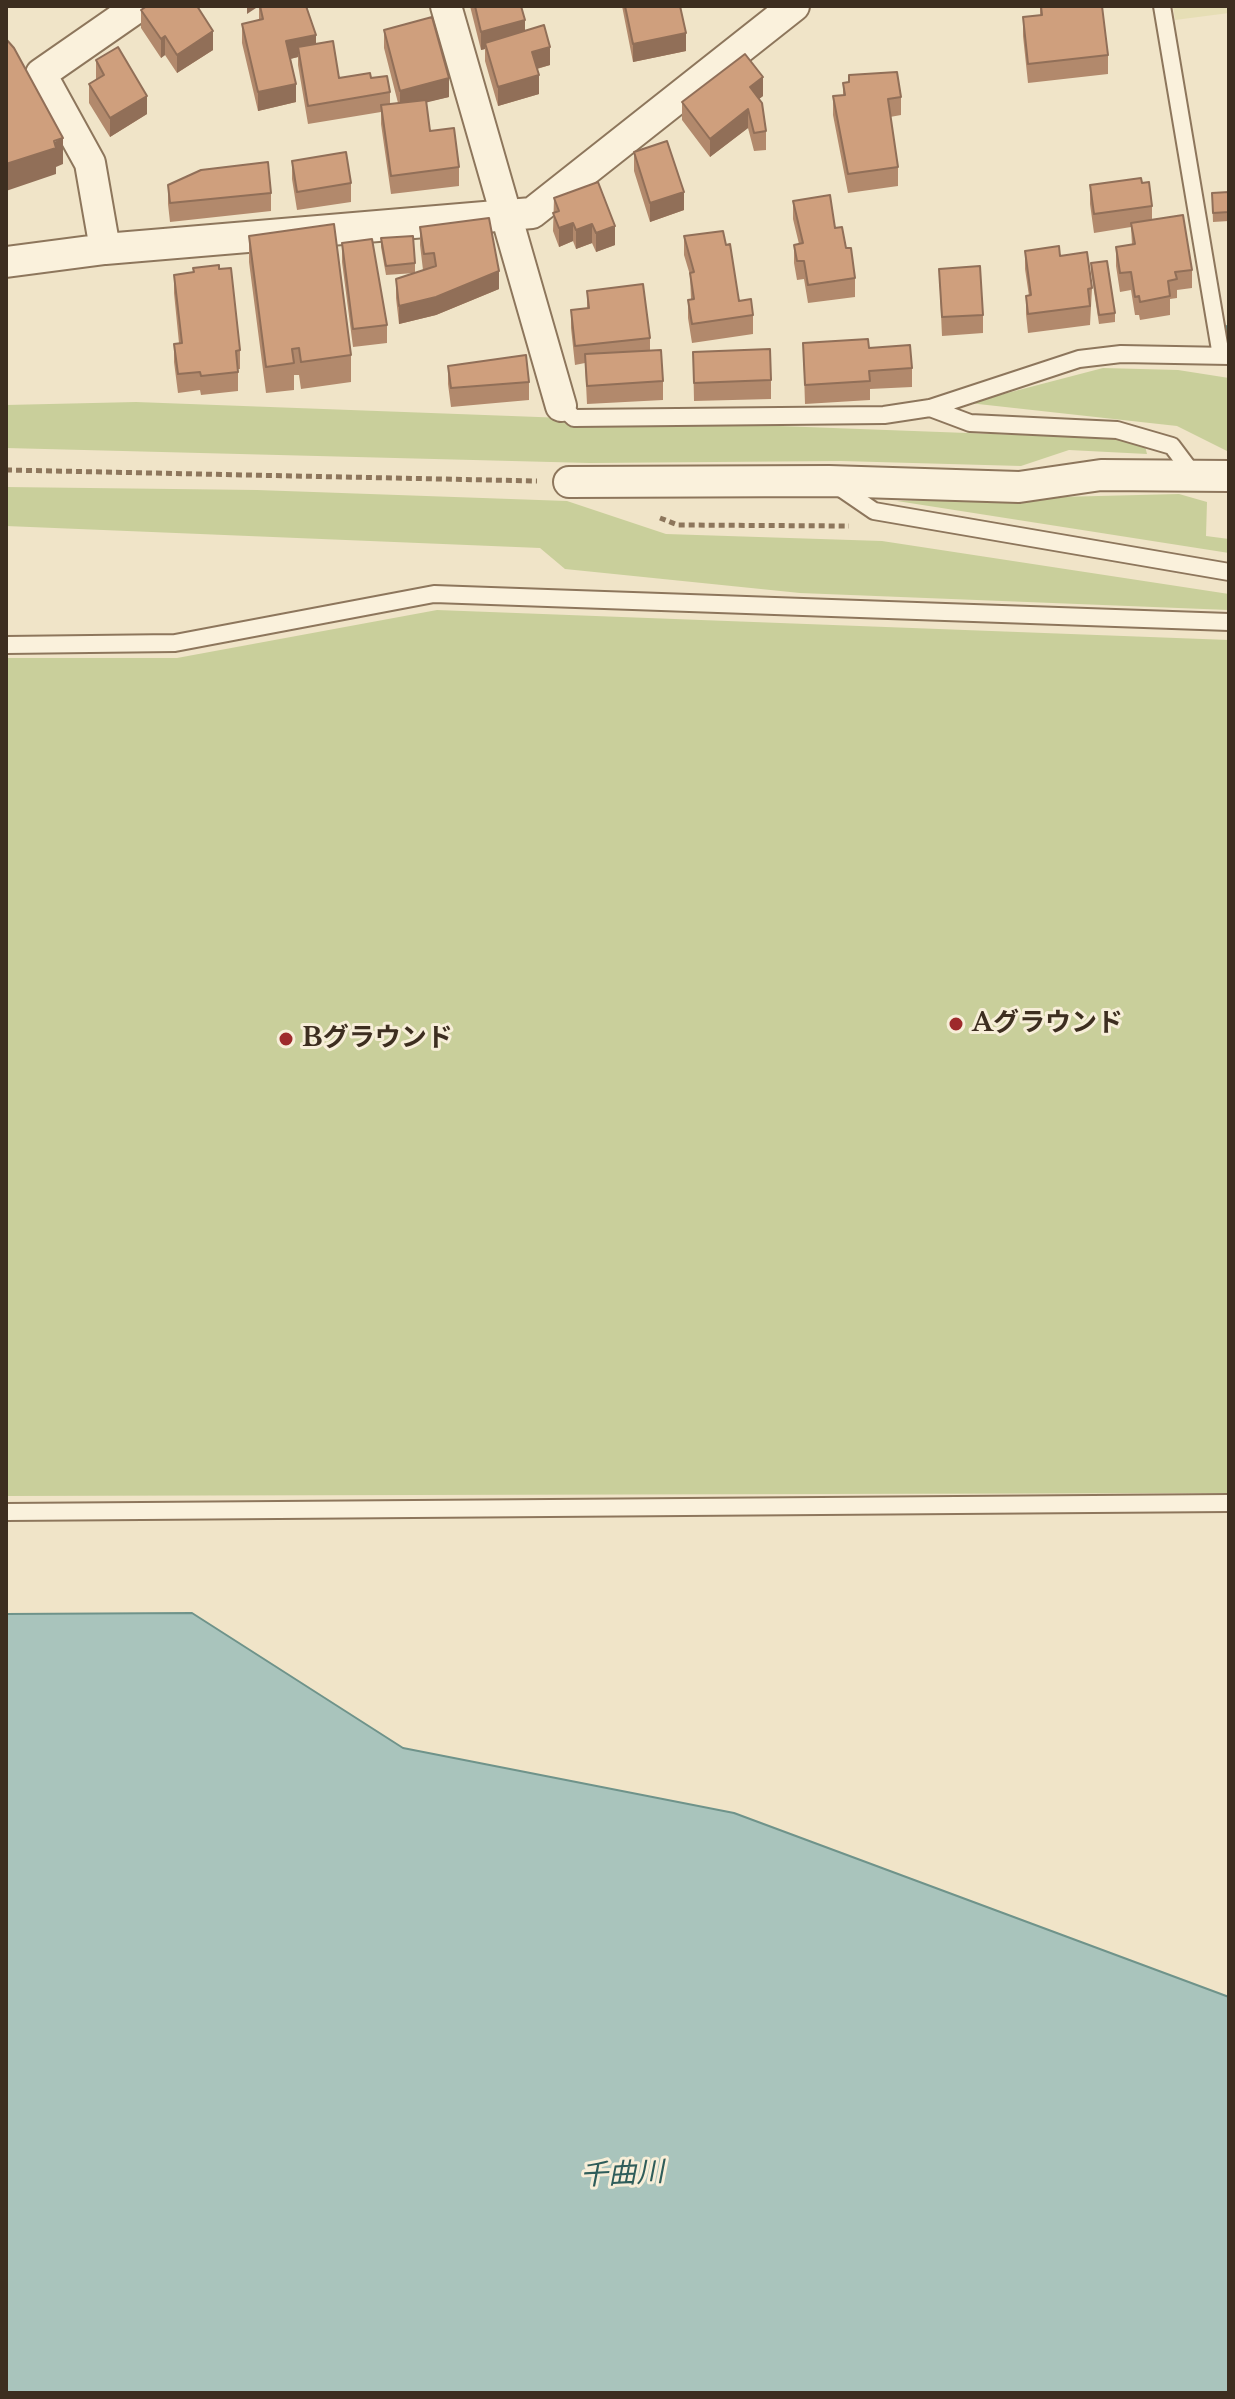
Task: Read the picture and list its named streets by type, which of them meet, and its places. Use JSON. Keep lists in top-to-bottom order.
{
  "water": ["千曲川"],
  "places": ["Aグラウンド", "Bグラウンド"]
}
